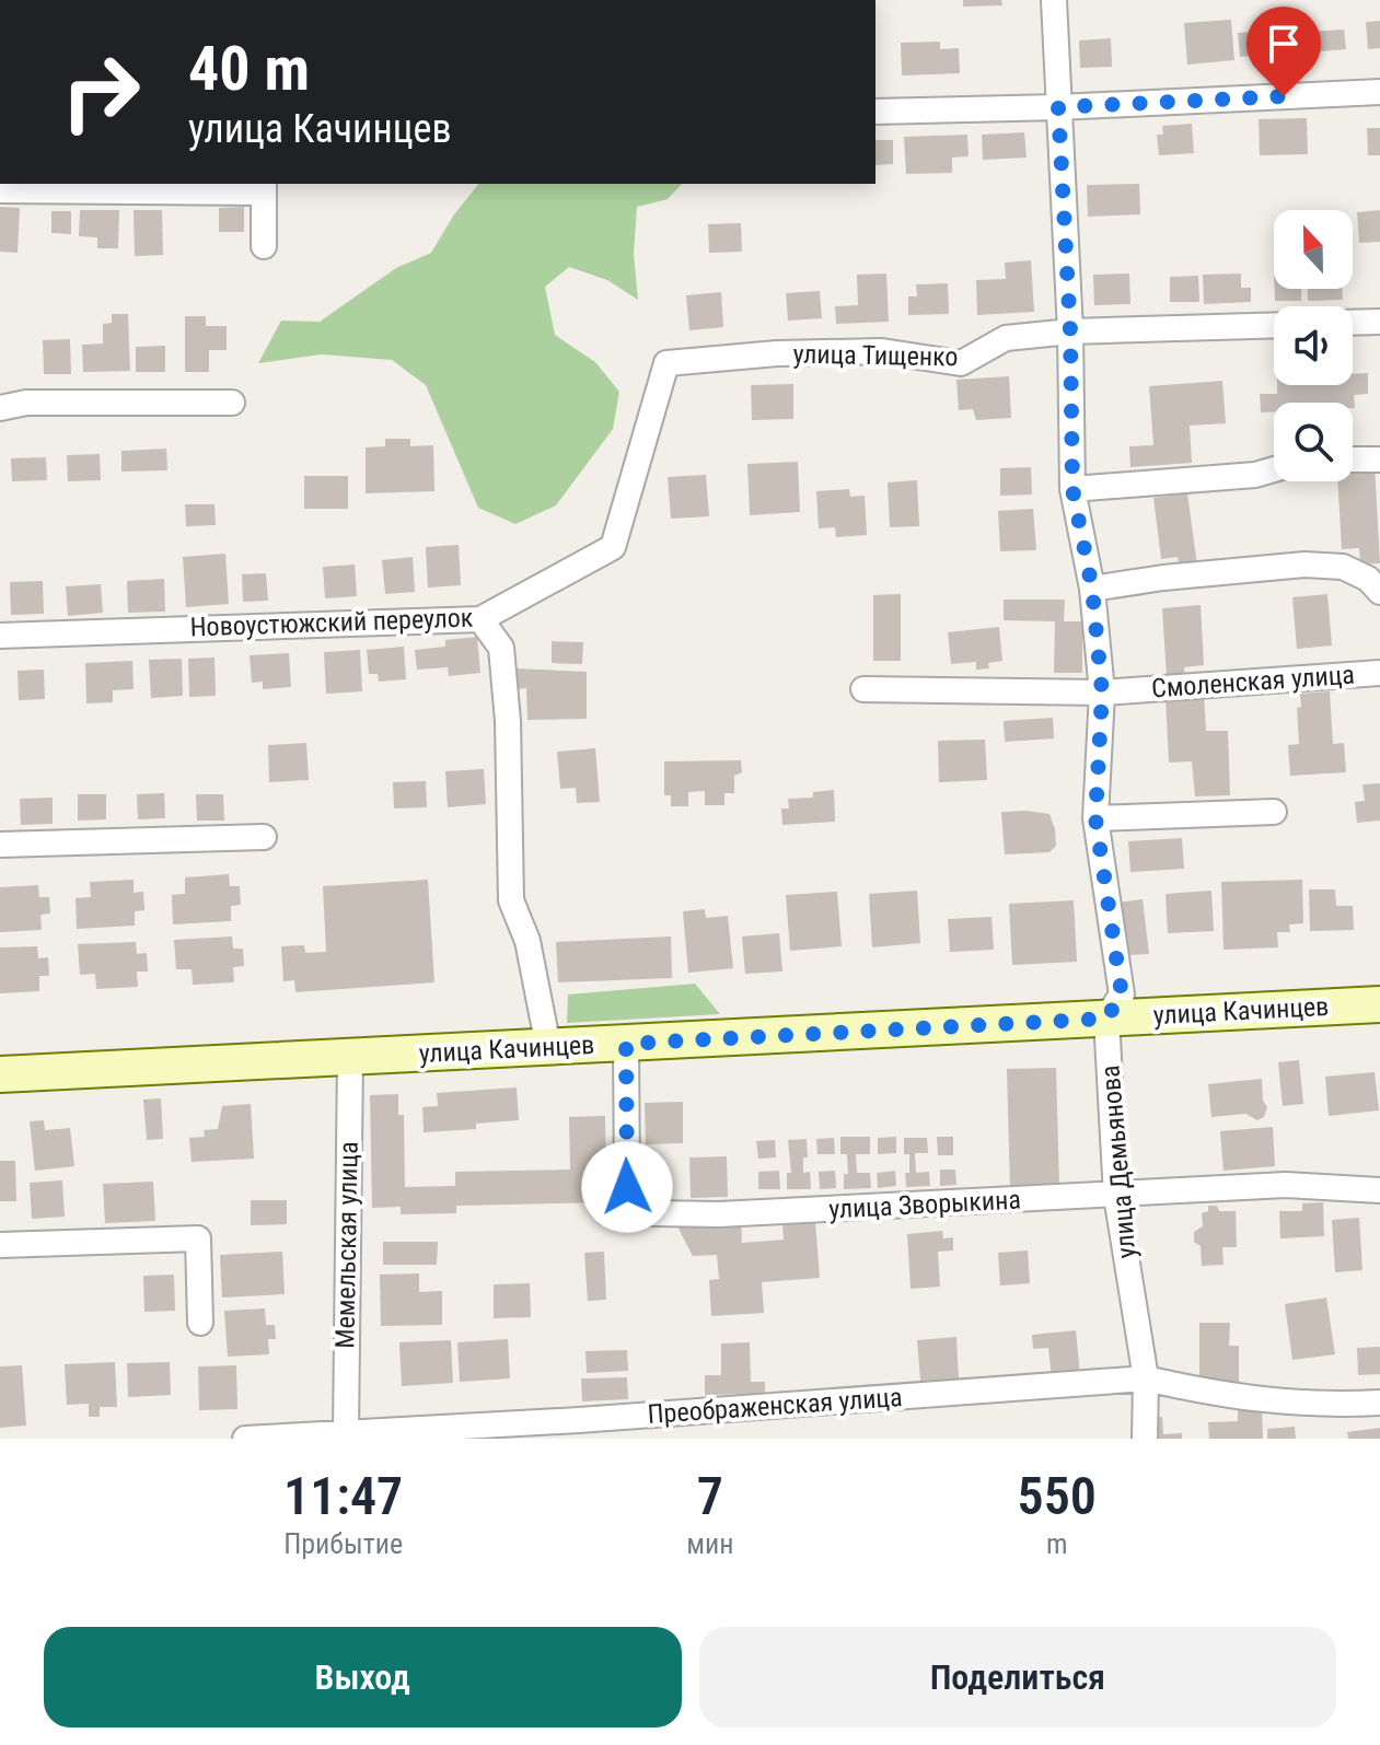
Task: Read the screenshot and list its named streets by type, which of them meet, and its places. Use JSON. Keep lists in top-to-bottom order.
{
  "streets": {
    "main road": ["улица Качинцев"],
    "street": [
      "улица Тищенко",
      "Новоустюжский переулок",
      "Смоленская улица",
      "улица Демьянова",
      "улица Зворыкина",
      "Мемельская улица",
      "Преображенская улица"
    ]
  },
  "crossings": [
    ["улица Тищенко", "Новоустюжский переулок"],
    ["улица Тищенко", "улица Демьянова"],
    ["Смоленская улица", "улица Демьянова"],
    ["улица Качинцев", "улица Демьянова"],
    ["улица Качинцев", "улица Зворыкина"],
    ["улица Качинцев", "Мемельская улица"],
    ["улица Демьянова", "улица Зворыкина"],
    ["улица Демьянова", "Преображенская улица"],
    ["Мемельская улица", "Преображенская улица"]
  ],
  "north": "top",
  "page": {
    "turn": ["40 m", "улица Качинцев"],
    "eta": [
      "11:47",
      "Прибытие",
      "7",
      "мин",
      "550",
      "m"
    ],
    "buttons": ["Выход", "Поделиться"]
  }
}
